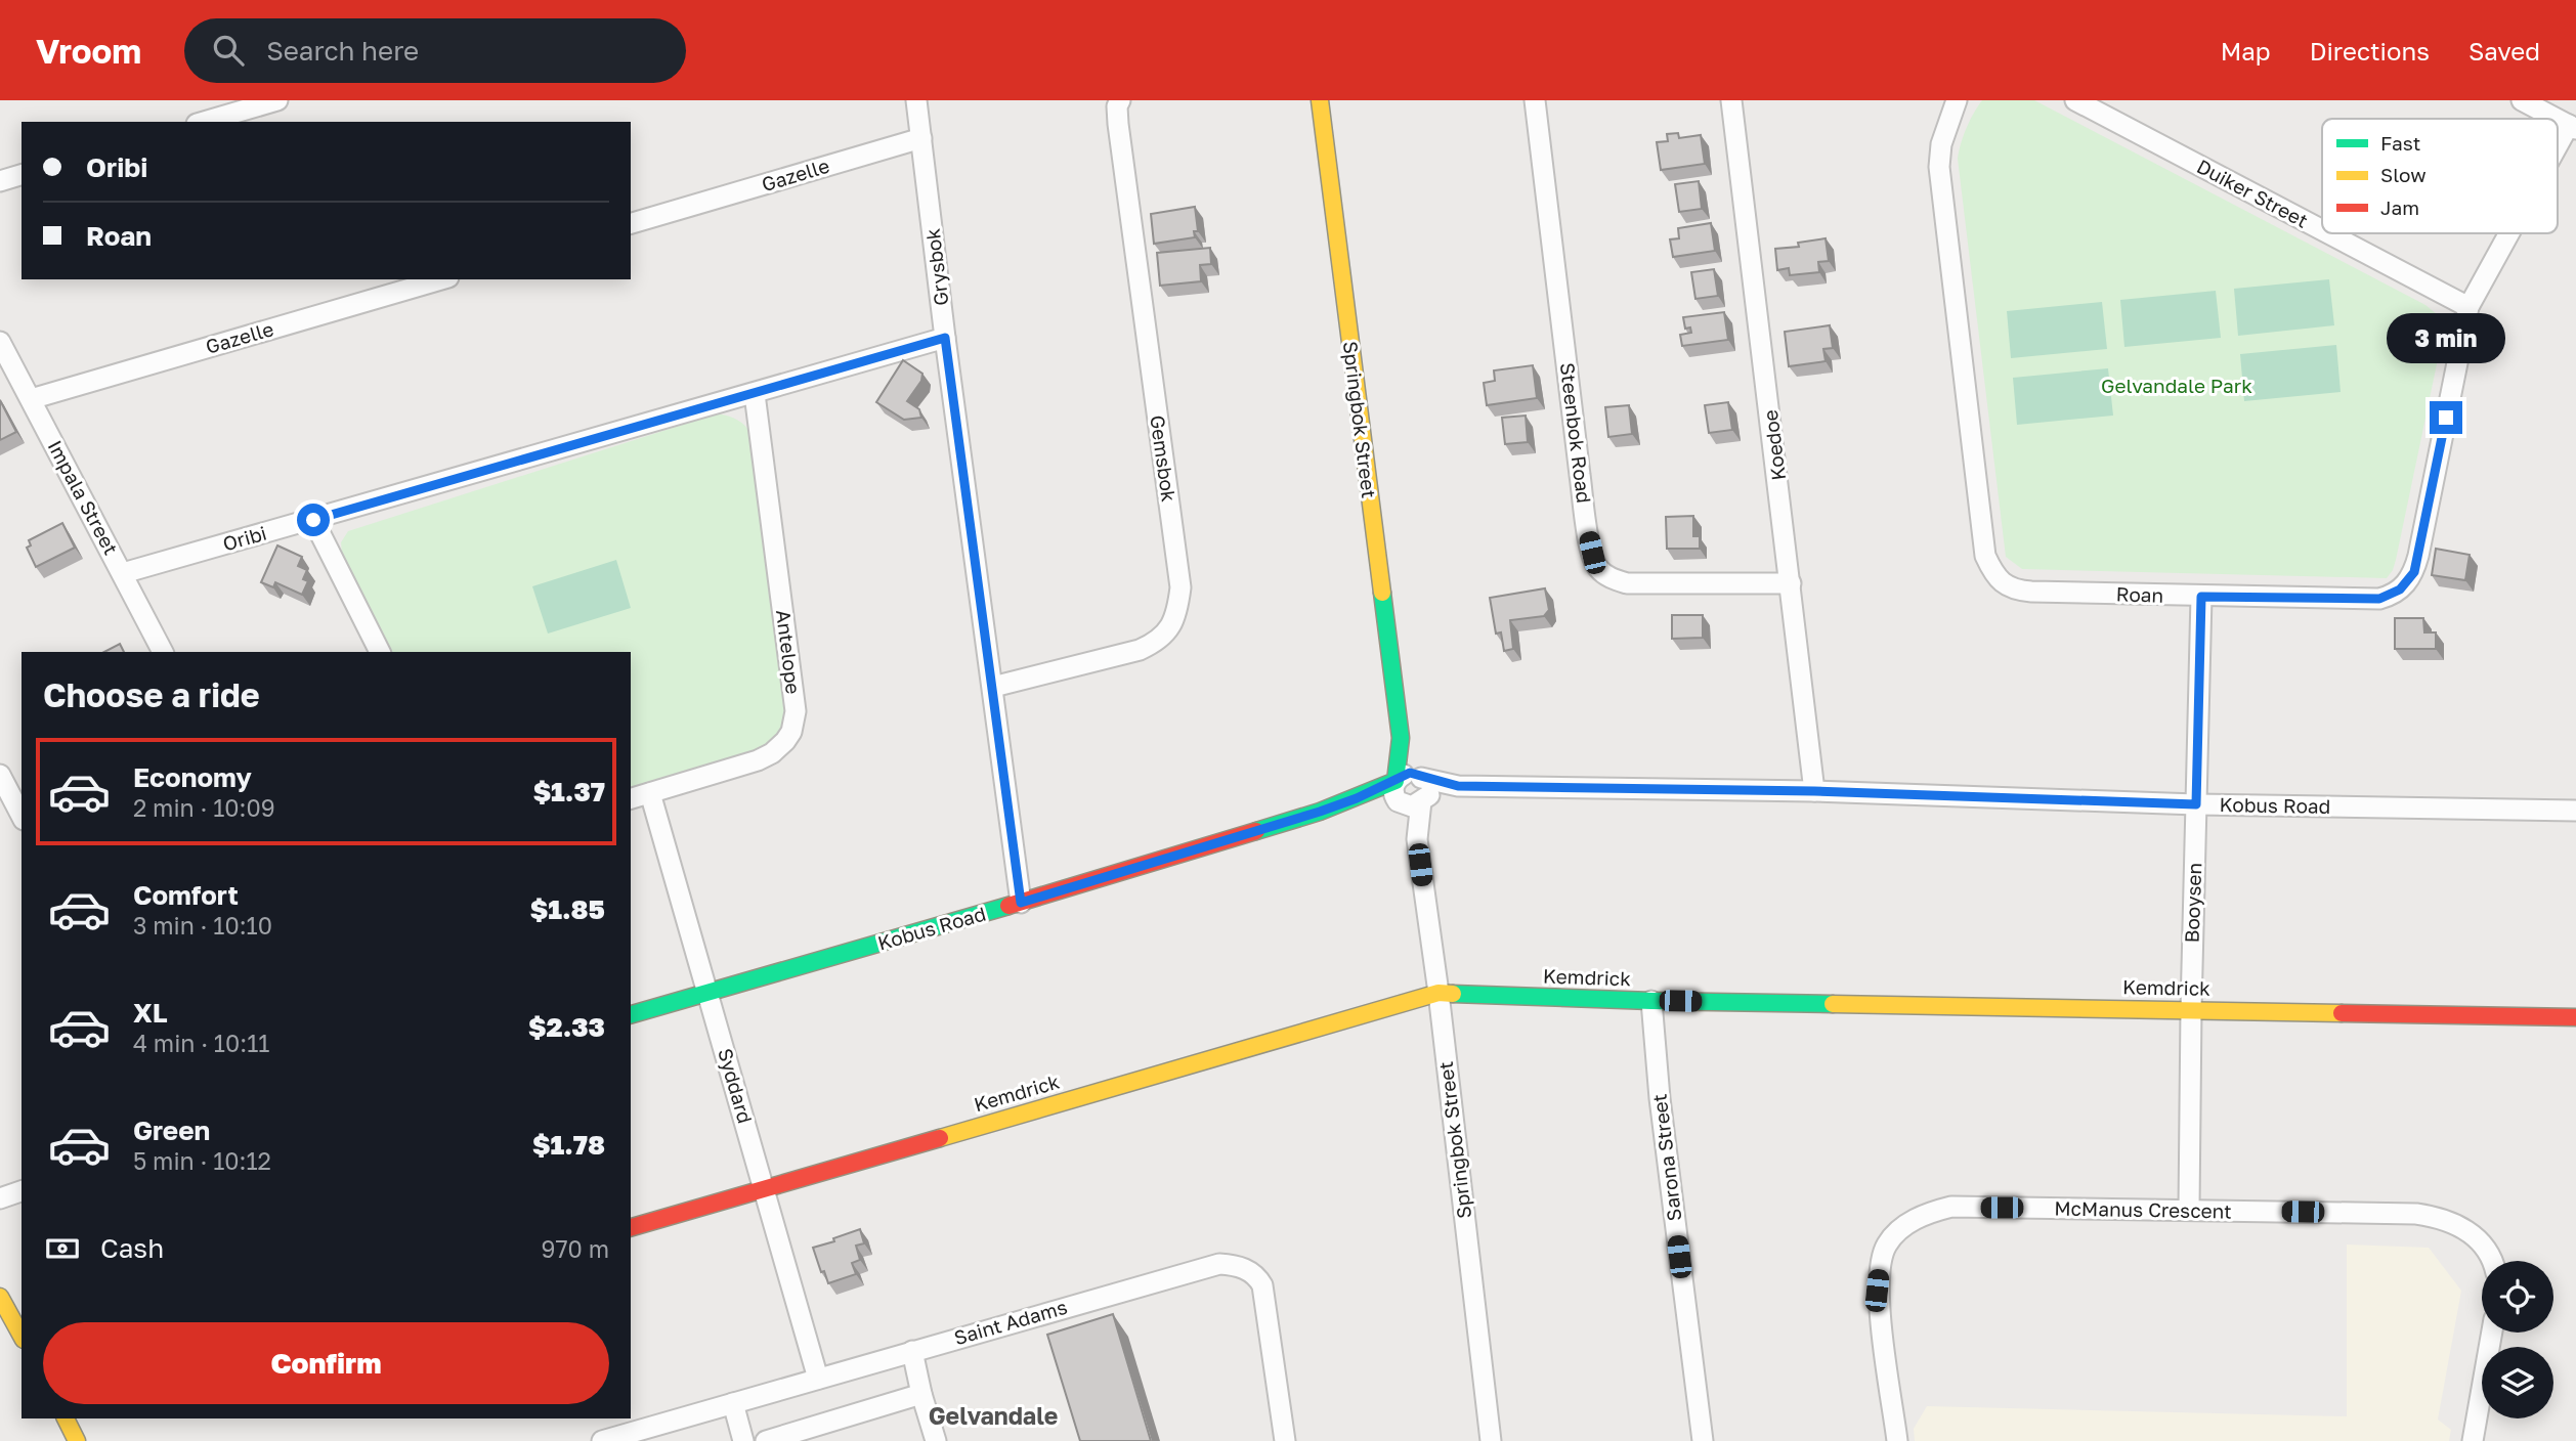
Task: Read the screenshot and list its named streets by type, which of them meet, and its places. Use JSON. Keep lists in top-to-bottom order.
{
  "streets": {
    "street": [
      "Gazelle",
      "Duiker Street",
      "Grysbok",
      "Springbok Street",
      "Steenbok Road",
      "Koedoe",
      "Gemsbok",
      "Impala Street",
      "Oribi",
      "Roan",
      "Antelope",
      "Kobus Road",
      "Booysen",
      "Kemdrick",
      "Syddard",
      "Sarona Street",
      "McManus Crescent",
      "Saint Adams"
    ]
  },
  "crossings": [
    ["Gazelle", "Grysbok"],
    ["Gazelle", "Impala Street"],
    ["Duiker Street", "Roan"],
    ["Grysbok", "Gemsbok"],
    ["Grysbok", "Oribi"],
    ["Grysbok", "Kobus Road"],
    ["Springbok Street", "Kobus Road"],
    ["Springbok Street", "Kemdrick"],
    ["Steenbok Road", "Koedoe"],
    ["Koedoe", "Kobus Road"],
    ["Impala Street", "Oribi"],
    ["Oribi", "Antelope"],
    ["Roan", "Booysen"],
    ["Antelope", "Syddard"],
    ["Kobus Road", "Booysen"],
    ["Kobus Road", "Syddard"],
    ["Booysen", "Kemdrick"],
    ["Booysen", "McManus Crescent"],
    ["Kemdrick", "Syddard"],
    ["Kemdrick", "Sarona Street"],
    ["Syddard", "Saint Adams"]
  ],
  "districts": ["Gelvandale"],
  "parks": ["Gelvandale Park"],
  "legend": ["Fast", "Slow", "Jam"],
  "page": {
    "header": "Vroom",
    "search": "Search here",
    "nav": ["Map", "Directions", "Saved"],
    "banner": ["Oribi", "Roan"],
    "bubble": "3 min",
    "heading": "Choose a ride",
    "list": [
      {
        "name": "Economy",
        "note": "2 min · 10:09",
        "value": "$1.37"
      },
      {
        "name": "Comfort",
        "note": "3 min · 10:10",
        "value": "$1.85"
      },
      {
        "name": "XL",
        "note": "4 min · 10:11",
        "value": "$2.33"
      },
      {
        "name": "Green",
        "note": "5 min · 10:12",
        "value": "$1.78"
      }
    ],
    "pay": ["Cash", "970 m"],
    "buttons": "Confirm"
  }
}
